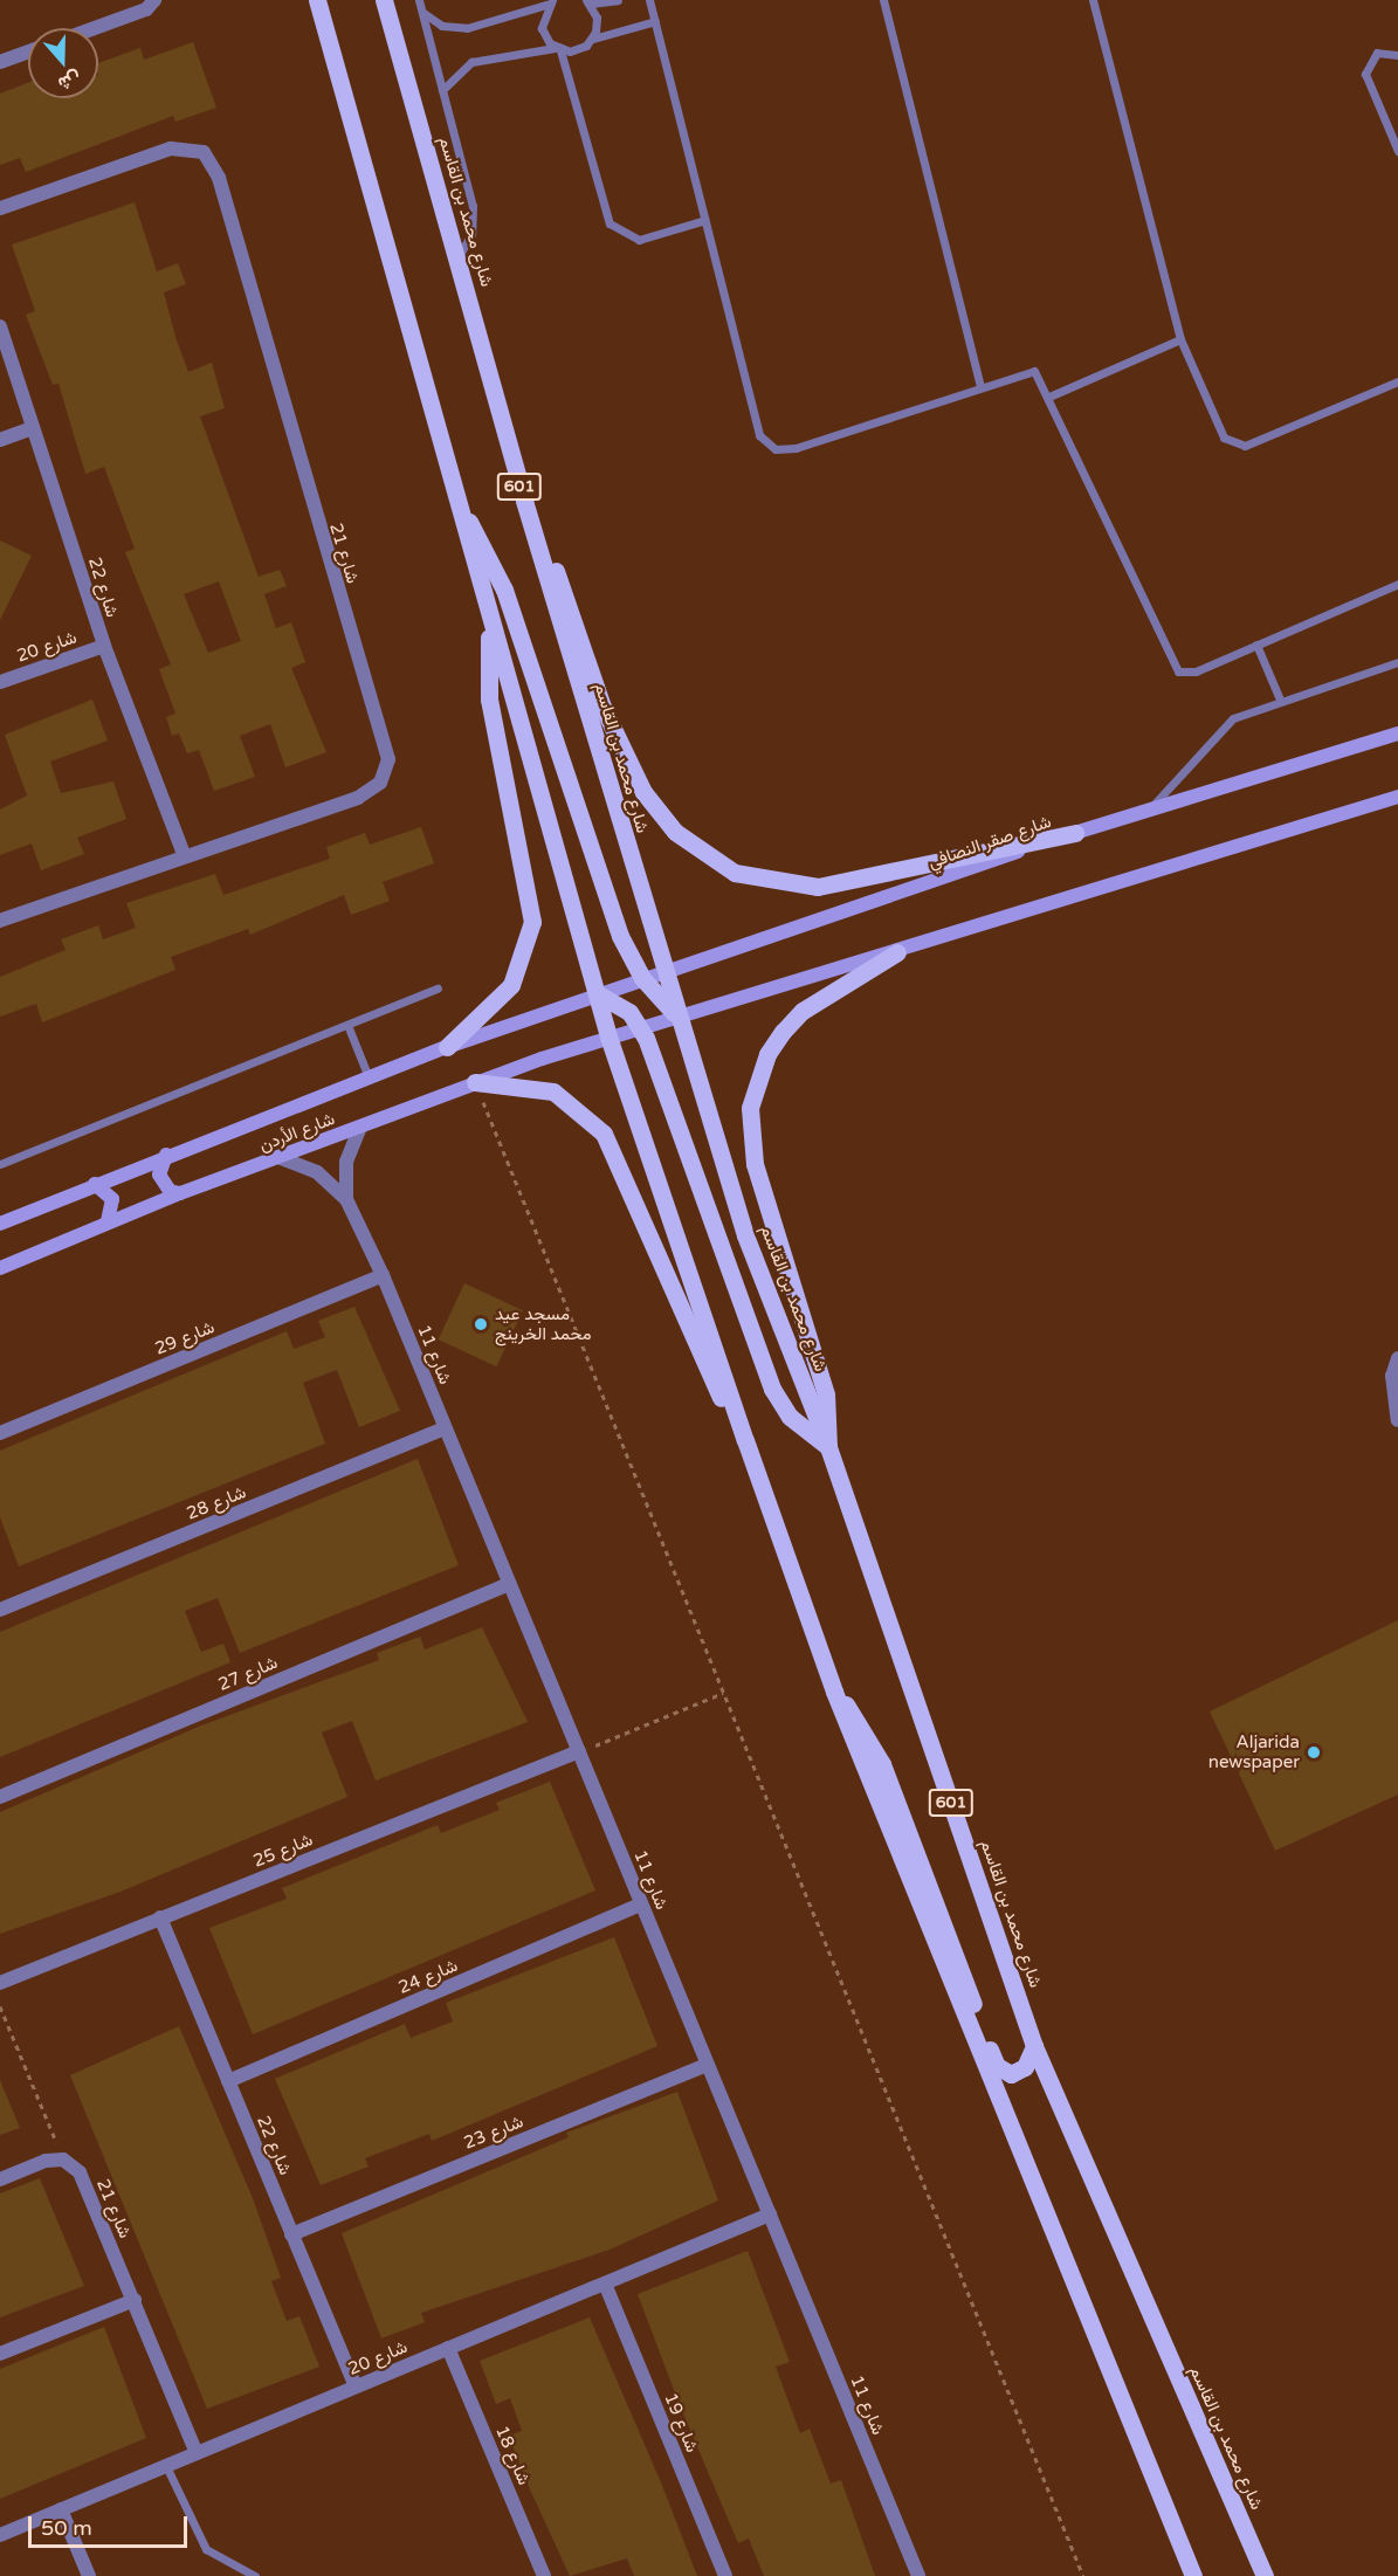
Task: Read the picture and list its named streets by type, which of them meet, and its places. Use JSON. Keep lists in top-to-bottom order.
{
  "streets": {
    "main road": [
      "شارع محمد بن القاسم",
      "601",
      "شارع صقر النصافي",
      "شارع الأردن"
    ],
    "street": [
      "شارع 21",
      "شارع 22",
      "شارع 20",
      "شارع 29",
      "شارع 11",
      "شارع 28",
      "شارع 27",
      "شارع 25",
      "شارع 24",
      "شارع 23",
      "شارع 19",
      "شارع 18"
    ]
  },
  "crossings": [
    ["شارع محمد بن القاسم", "شارع صقر النصافي"],
    ["شارع 21", "شارع 22"],
    ["شارع 21", "شارع 20"],
    ["شارع 22", "شارع 20"],
    ["شارع 22", "شارع 25"],
    ["شارع 22", "شارع 24"],
    ["شارع 22", "شارع 23"],
    ["شارع 20", "شارع 11"],
    ["شارع 20", "شارع 19"],
    ["شارع 20", "شارع 18"],
    ["شارع صقر النصافي", "شارع الأردن"],
    ["شارع الأردن", "شارع 11"],
    ["شارع 29", "شارع 11"],
    ["شارع 11", "شارع 28"],
    ["شارع 11", "شارع 27"],
    ["شارع 11", "شارع 25"],
    ["شارع 11", "شارع 24"],
    ["شارع 11", "شارع 23"]
  ],
  "places": ["مسجد عيد محمد الخرينج", "Aljarida newspaper"],
  "scale_bar": "50 m",
  "north": "bottom"
}
